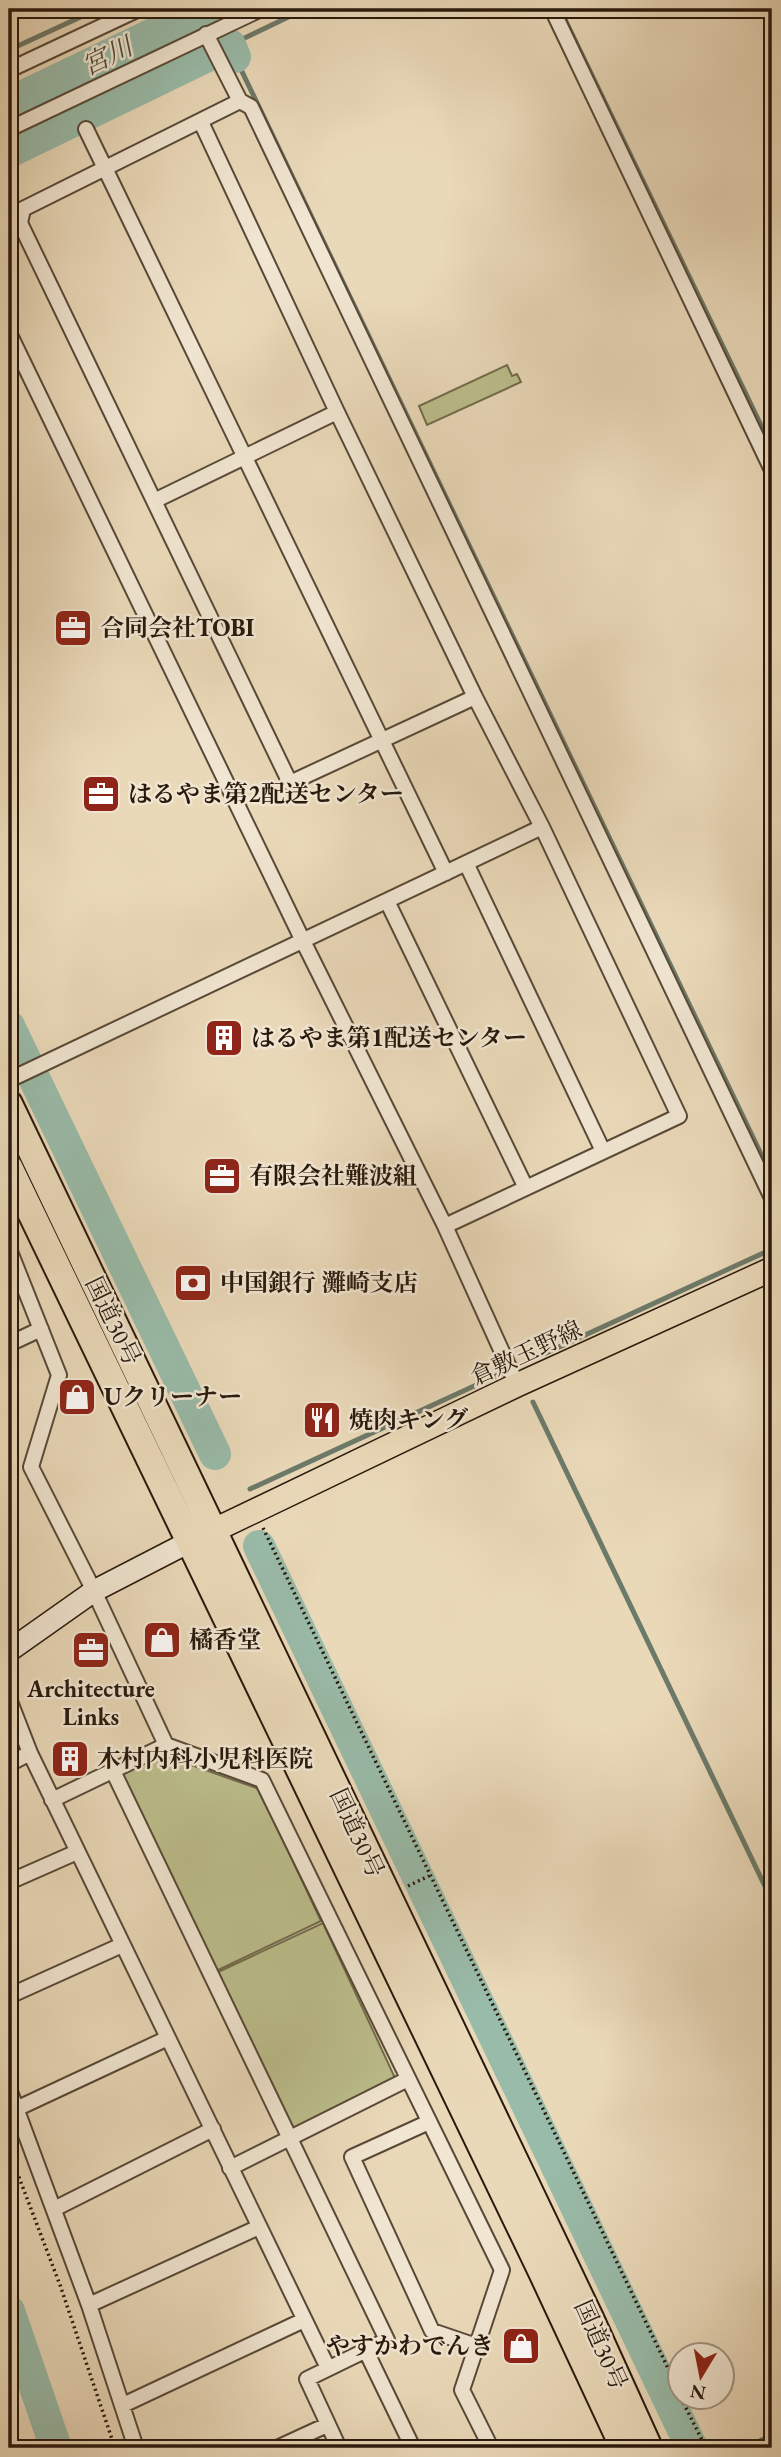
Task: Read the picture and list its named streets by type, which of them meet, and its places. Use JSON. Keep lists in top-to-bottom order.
{
  "streets": {
    "highway": ["国道30号"],
    "main road": ["倉敷玉野線"]
  },
  "crossings": [
    ["国道30号", "倉敷玉野線"]
  ],
  "water": ["宮川"],
  "places": {
    "office": [
      "合同会社TOBI",
      "はるやま第2配送センター",
      "有限会社難波組",
      "Architecture Links"
    ],
    "building": ["はるやま第1配送センター", "木村内科小児科医院"],
    "bank": ["中国銀行 灘崎支店"],
    "shop": ["Uクリーナー", "橘香堂", "やすかわでんき"],
    "restaurant": ["焼肉キング"]
  },
  "north": "bottom"
}
